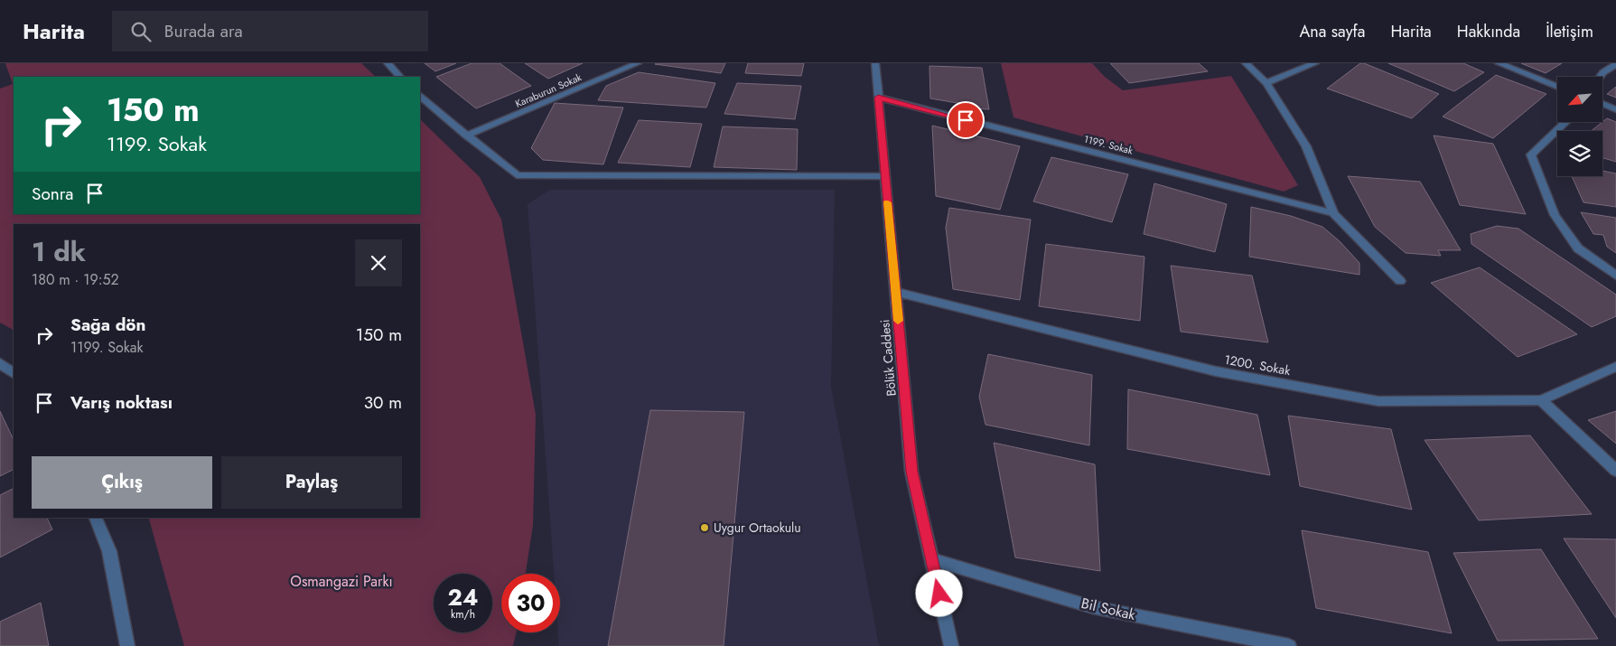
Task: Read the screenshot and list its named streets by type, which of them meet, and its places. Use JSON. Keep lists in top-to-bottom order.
{
  "streets": {
    "street": [
      "Karaburun Sokak",
      "1199. Sokak",
      "Bölük Caddesi",
      "1200. Sokak",
      "Bil Sokak"
    ]
  },
  "crossings": [
    ["1199. Sokak", "Bölük Caddesi"],
    ["Bölük Caddesi", "1200. Sokak"],
    ["Bölük Caddesi", "Bil Sokak"]
  ],
  "parks": ["Osmangazi Parkı"],
  "places": ["Uygur Ortaokulu"],
  "north": "bottom left",
  "page": {
    "header": "Harita",
    "search": "Burada ara",
    "nav": [
      "Ana sayfa",
      "Harita",
      "Hakkında",
      "İletişim"
    ],
    "turn": ["150 m", "1199. Sokak"],
    "then": "Sonra",
    "heading": ["1 dk", "180 m · 19:52"],
    "list": [
      {
        "name": "Sağa dön",
        "note": "1199. Sokak",
        "value": "150 m"
      },
      {
        "name": "Varış noktası",
        "value": "30 m"
      }
    ],
    "buttons": ["Çıkış", "Paylaş"],
    "speed": "24 km/h",
    "limit": "30"
  }
}
